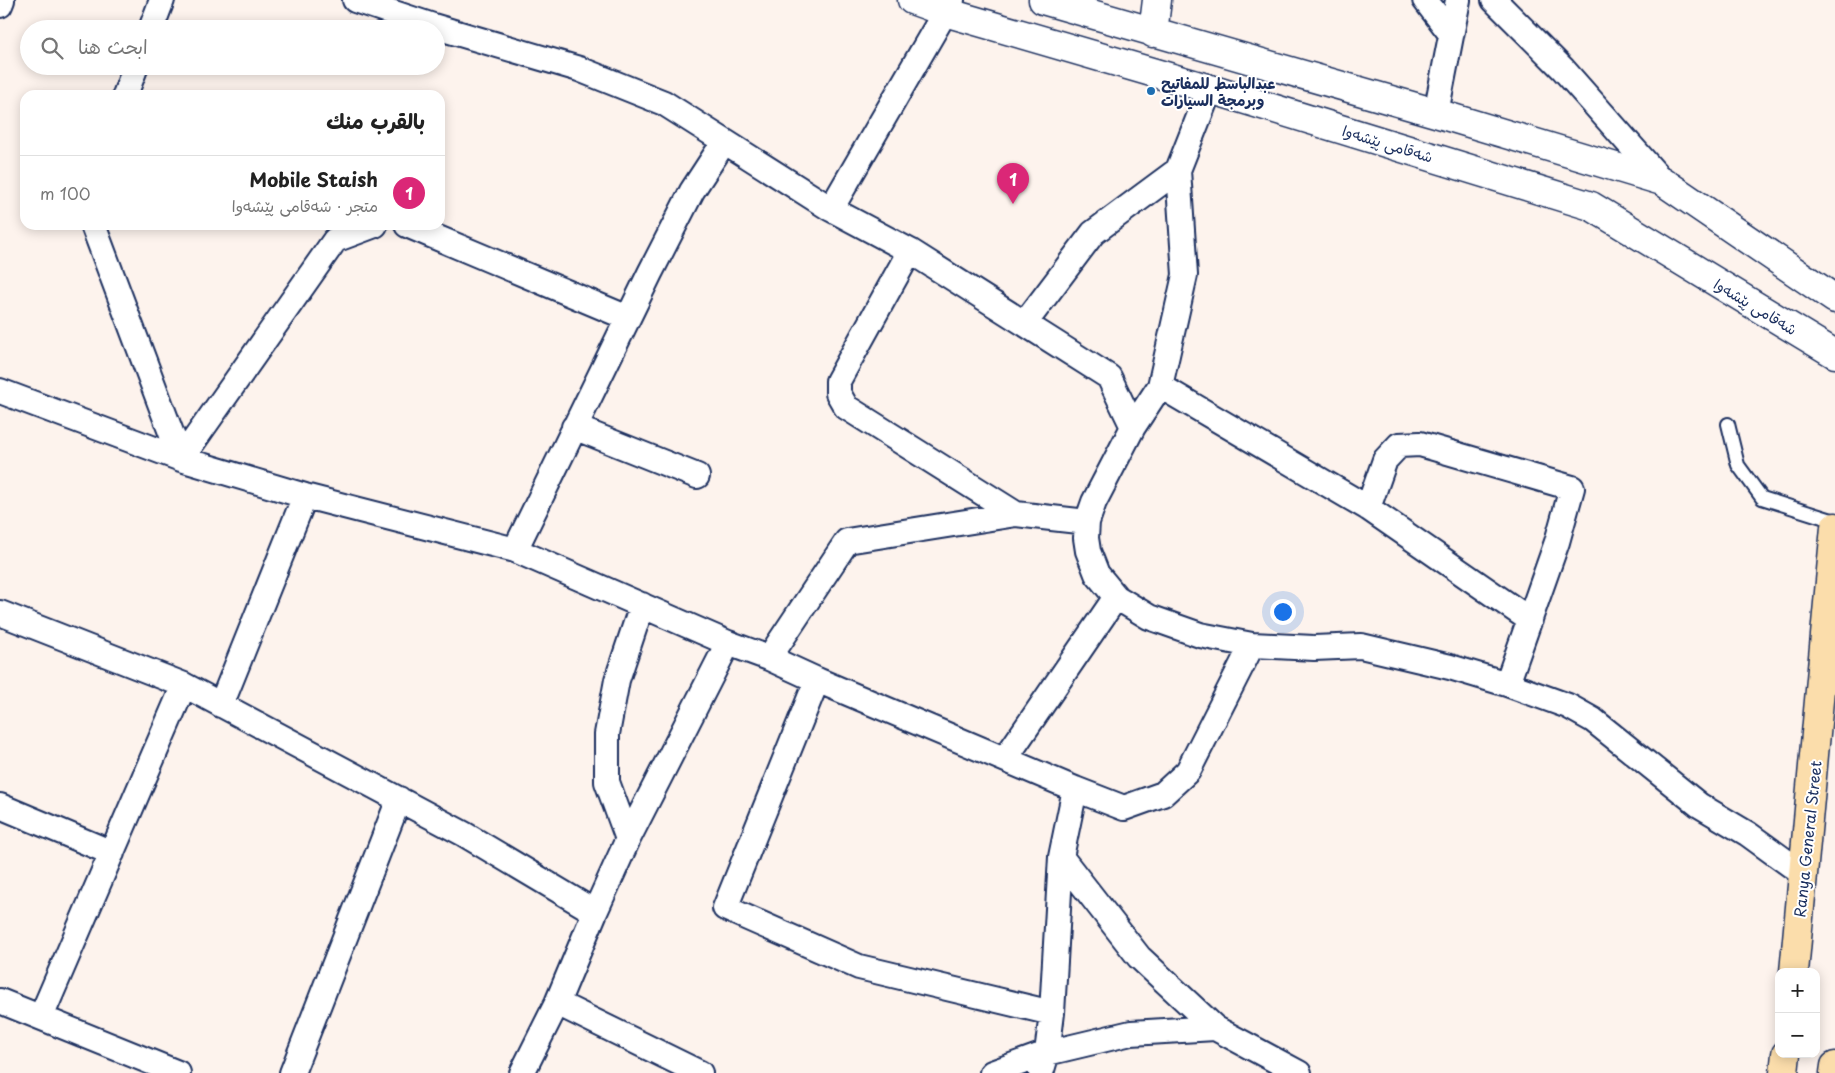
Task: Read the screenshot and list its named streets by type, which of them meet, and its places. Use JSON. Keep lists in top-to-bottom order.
{
  "streets": {
    "highway": ["Ranya General Street"],
    "main road": ["شەقامی پێشەوا"]
  },
  "places": ["عبدالباسط للمفاتيح وبرمجة السيارات"],
  "page": {
    "search": "ابحث هنا",
    "heading": "بالقرب منك",
    "list": [
      {
        "mark": "1",
        "name": "Mobile Staish",
        "note": "متجر · شەقامی پێشەوا",
        "value": "100 m"
      }
    ],
    "pins": "1",
    "map_buttons": ["+", "−"]
  }
}
